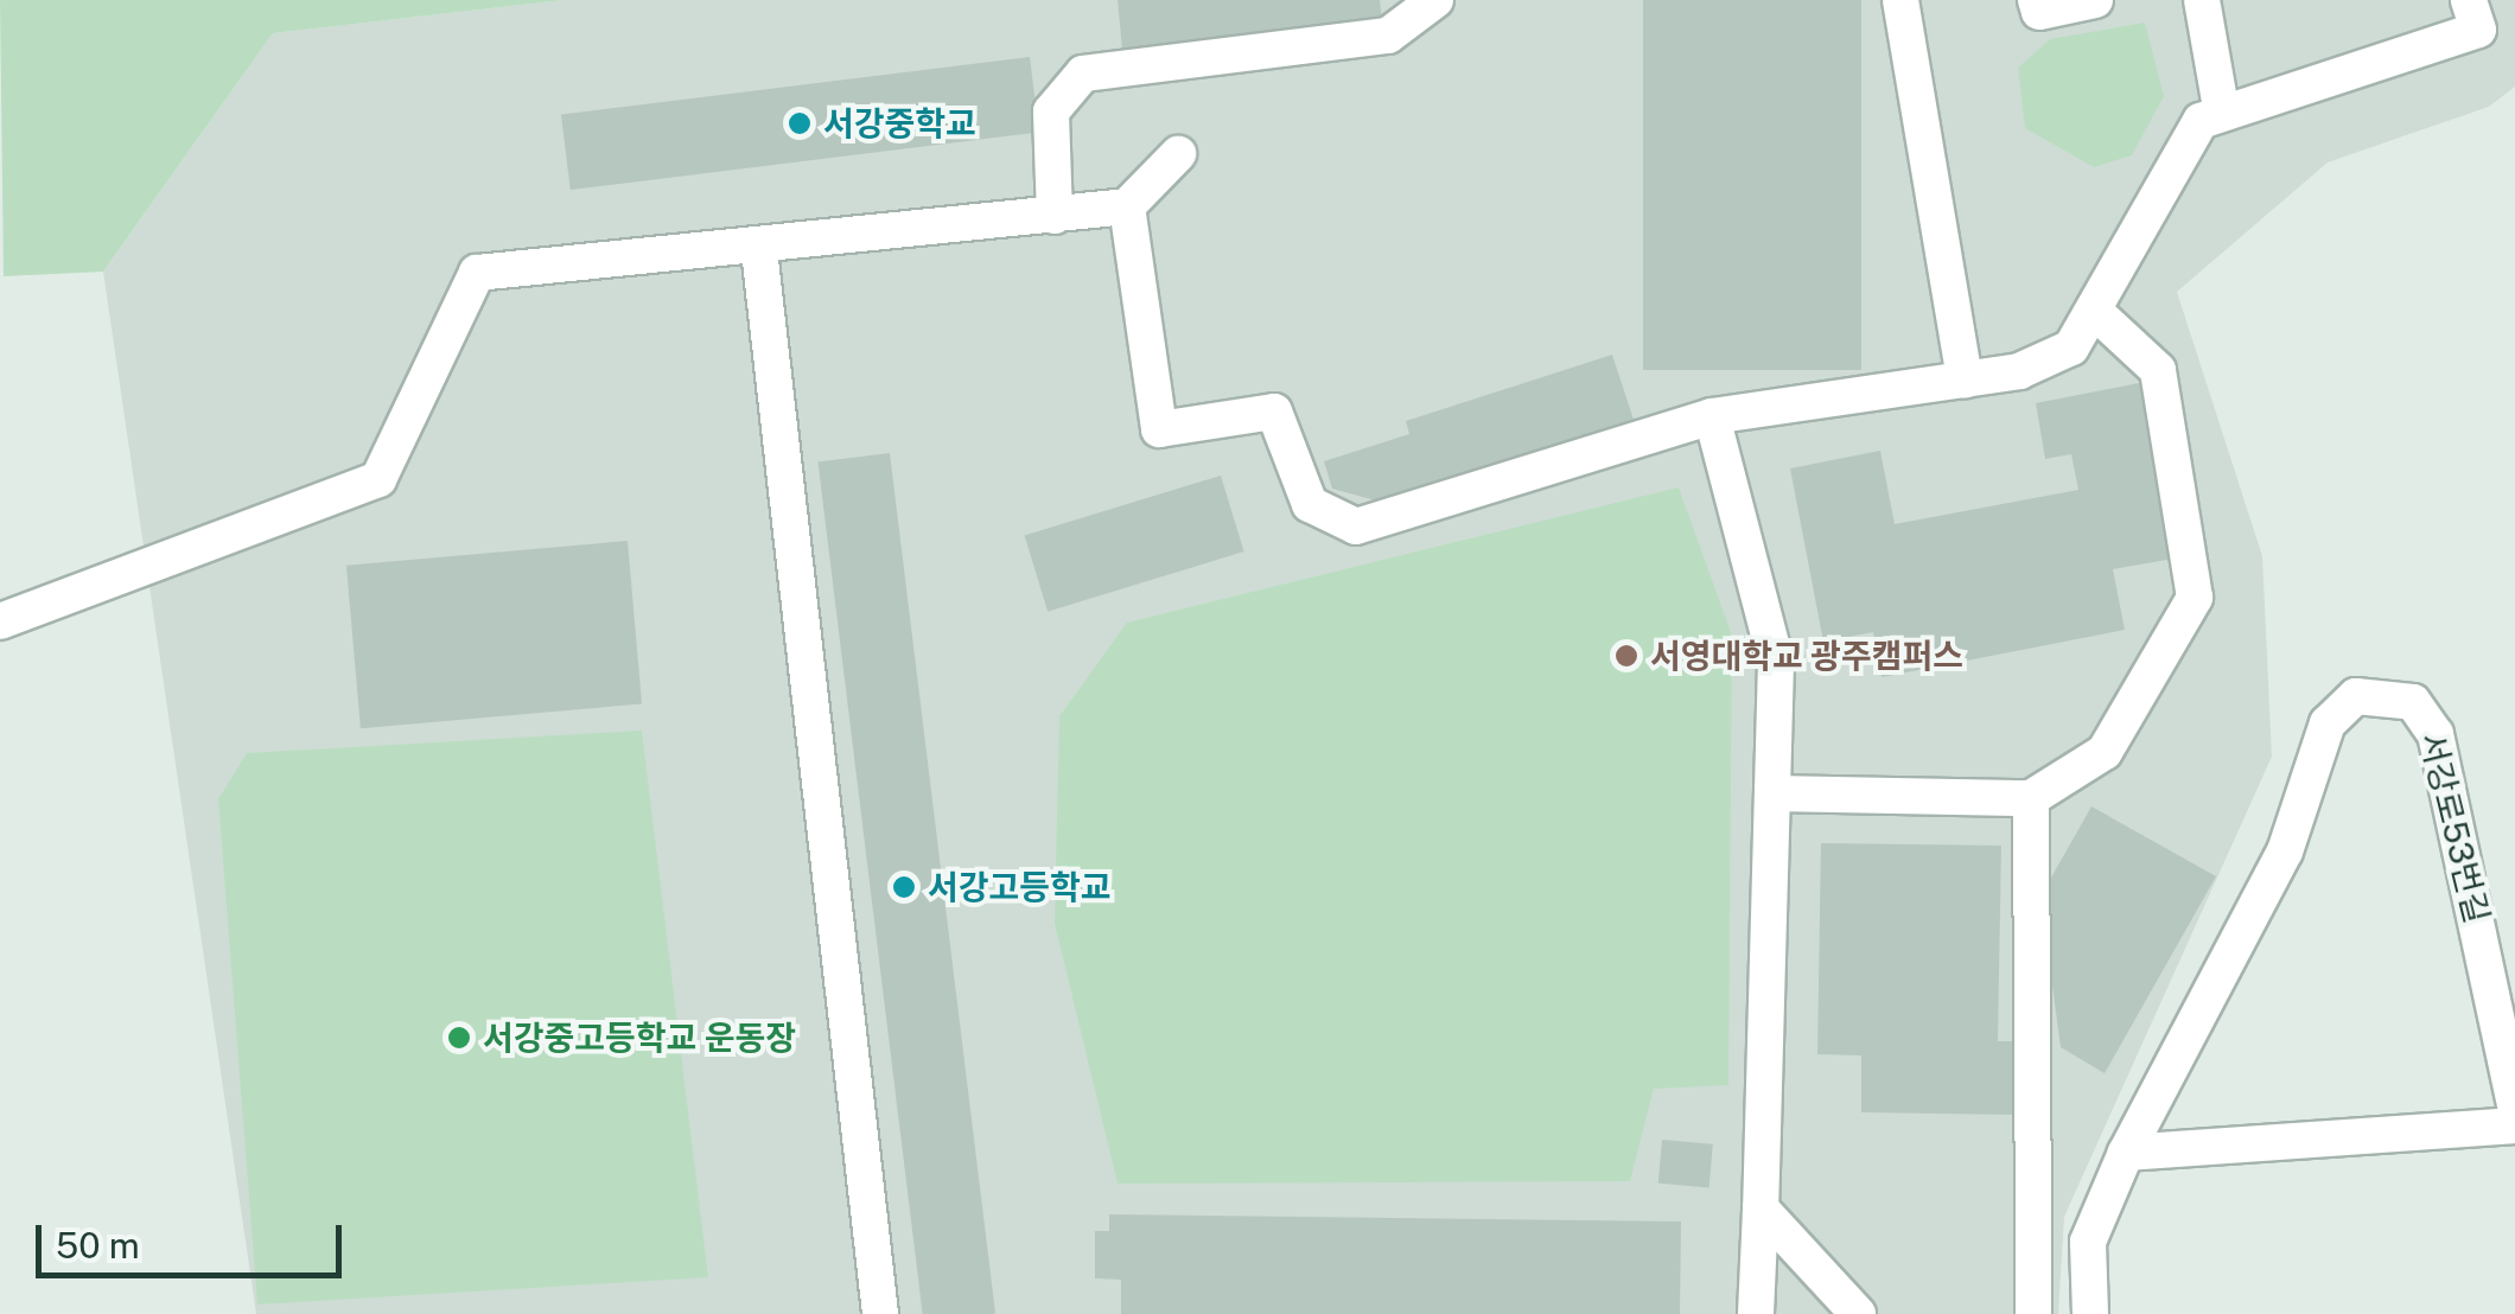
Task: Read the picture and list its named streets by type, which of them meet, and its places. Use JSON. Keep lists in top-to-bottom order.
{
  "streets": {
    "street": ["서강로53번길"]
  },
  "places": [
    "서강중학교",
    "서영대학교 광주캠퍼스",
    "서강고등학교",
    "서강중고등학교 운동장"
  ],
  "scale_bar": "50 m"
}
